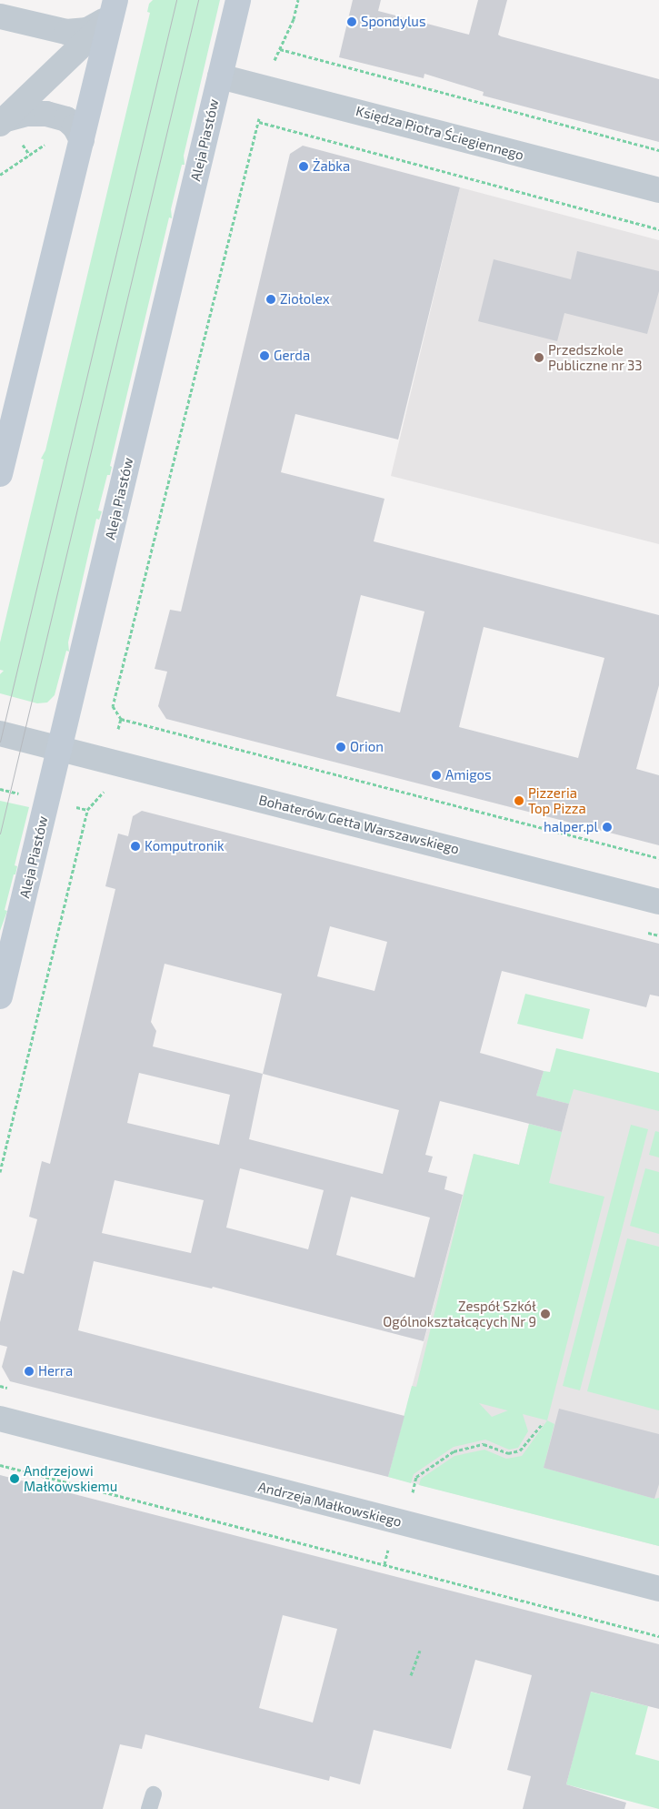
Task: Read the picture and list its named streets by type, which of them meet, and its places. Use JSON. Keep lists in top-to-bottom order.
{
  "streets": {
    "street": [
      "Księdza Piotra Ściegiennego",
      "Aleja Piastów",
      "Bohaterów Getta Warszawskiego",
      "Andrzeja Małkowskiego"
    ]
  },
  "crossings": [
    ["Księdza Piotra Ściegiennego", "Aleja Piastów"],
    ["Aleja Piastów", "Bohaterów Getta Warszawskiego"]
  ],
  "places": [
    "Spondylus",
    "Żabka",
    "Ziołolex",
    "Gerda",
    "Przedszkole Publiczne nr 33",
    "Orion",
    "Amigos",
    "Pizzeria Top Pizza",
    "halper.pl",
    "Komputronik",
    "Zespół Szkół Ogólnokształcących Nr 9",
    "Herra",
    "Andrzejowi Małkowskiemu"
  ]
}
